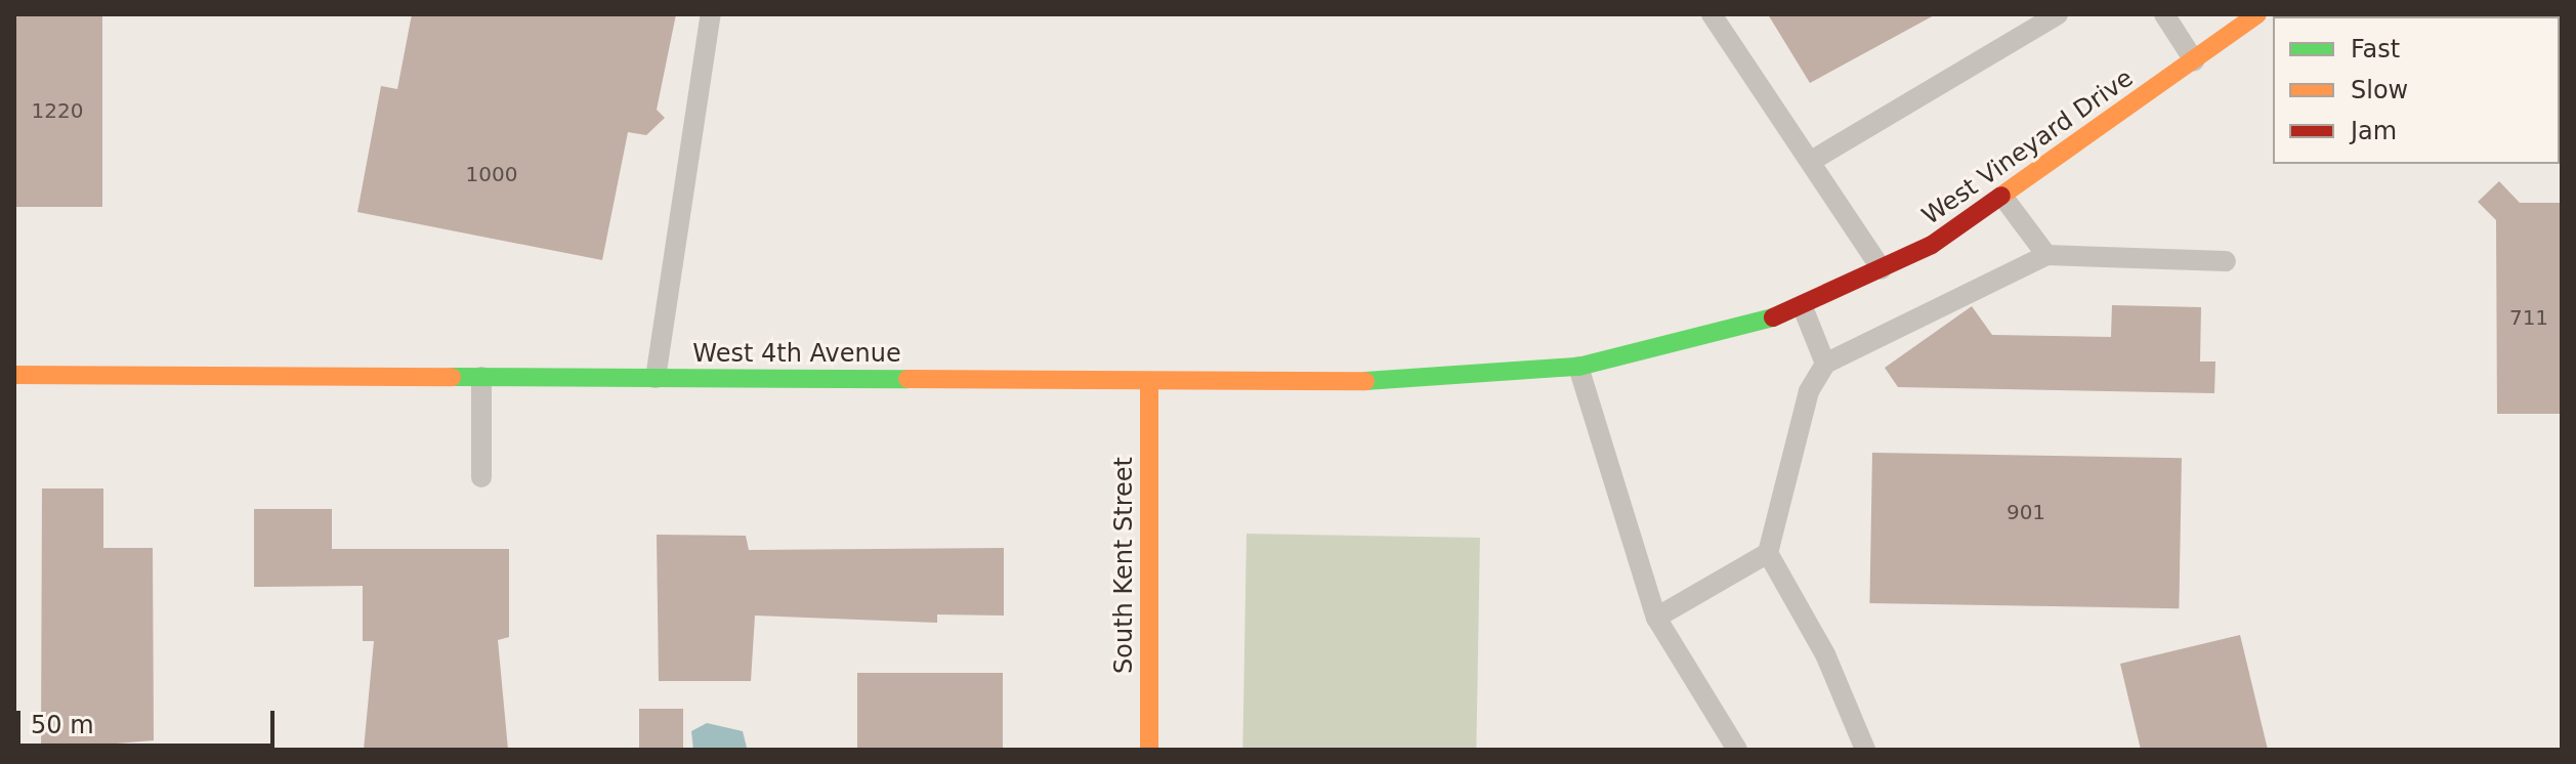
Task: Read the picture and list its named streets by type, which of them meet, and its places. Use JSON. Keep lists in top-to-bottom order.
{
  "streets": {
    "main road": ["West Vineyard Drive", "West 4th Avenue", "South Kent Street"]
  },
  "crossings": [
    ["West Vineyard Drive", "West 4th Avenue"],
    ["West 4th Avenue", "South Kent Street"]
  ],
  "house_numbers": [
    "1220",
    "1000",
    "711",
    "901"
  ],
  "legend": ["Fast", "Slow", "Jam"],
  "scale_bar": "50 m"
}
